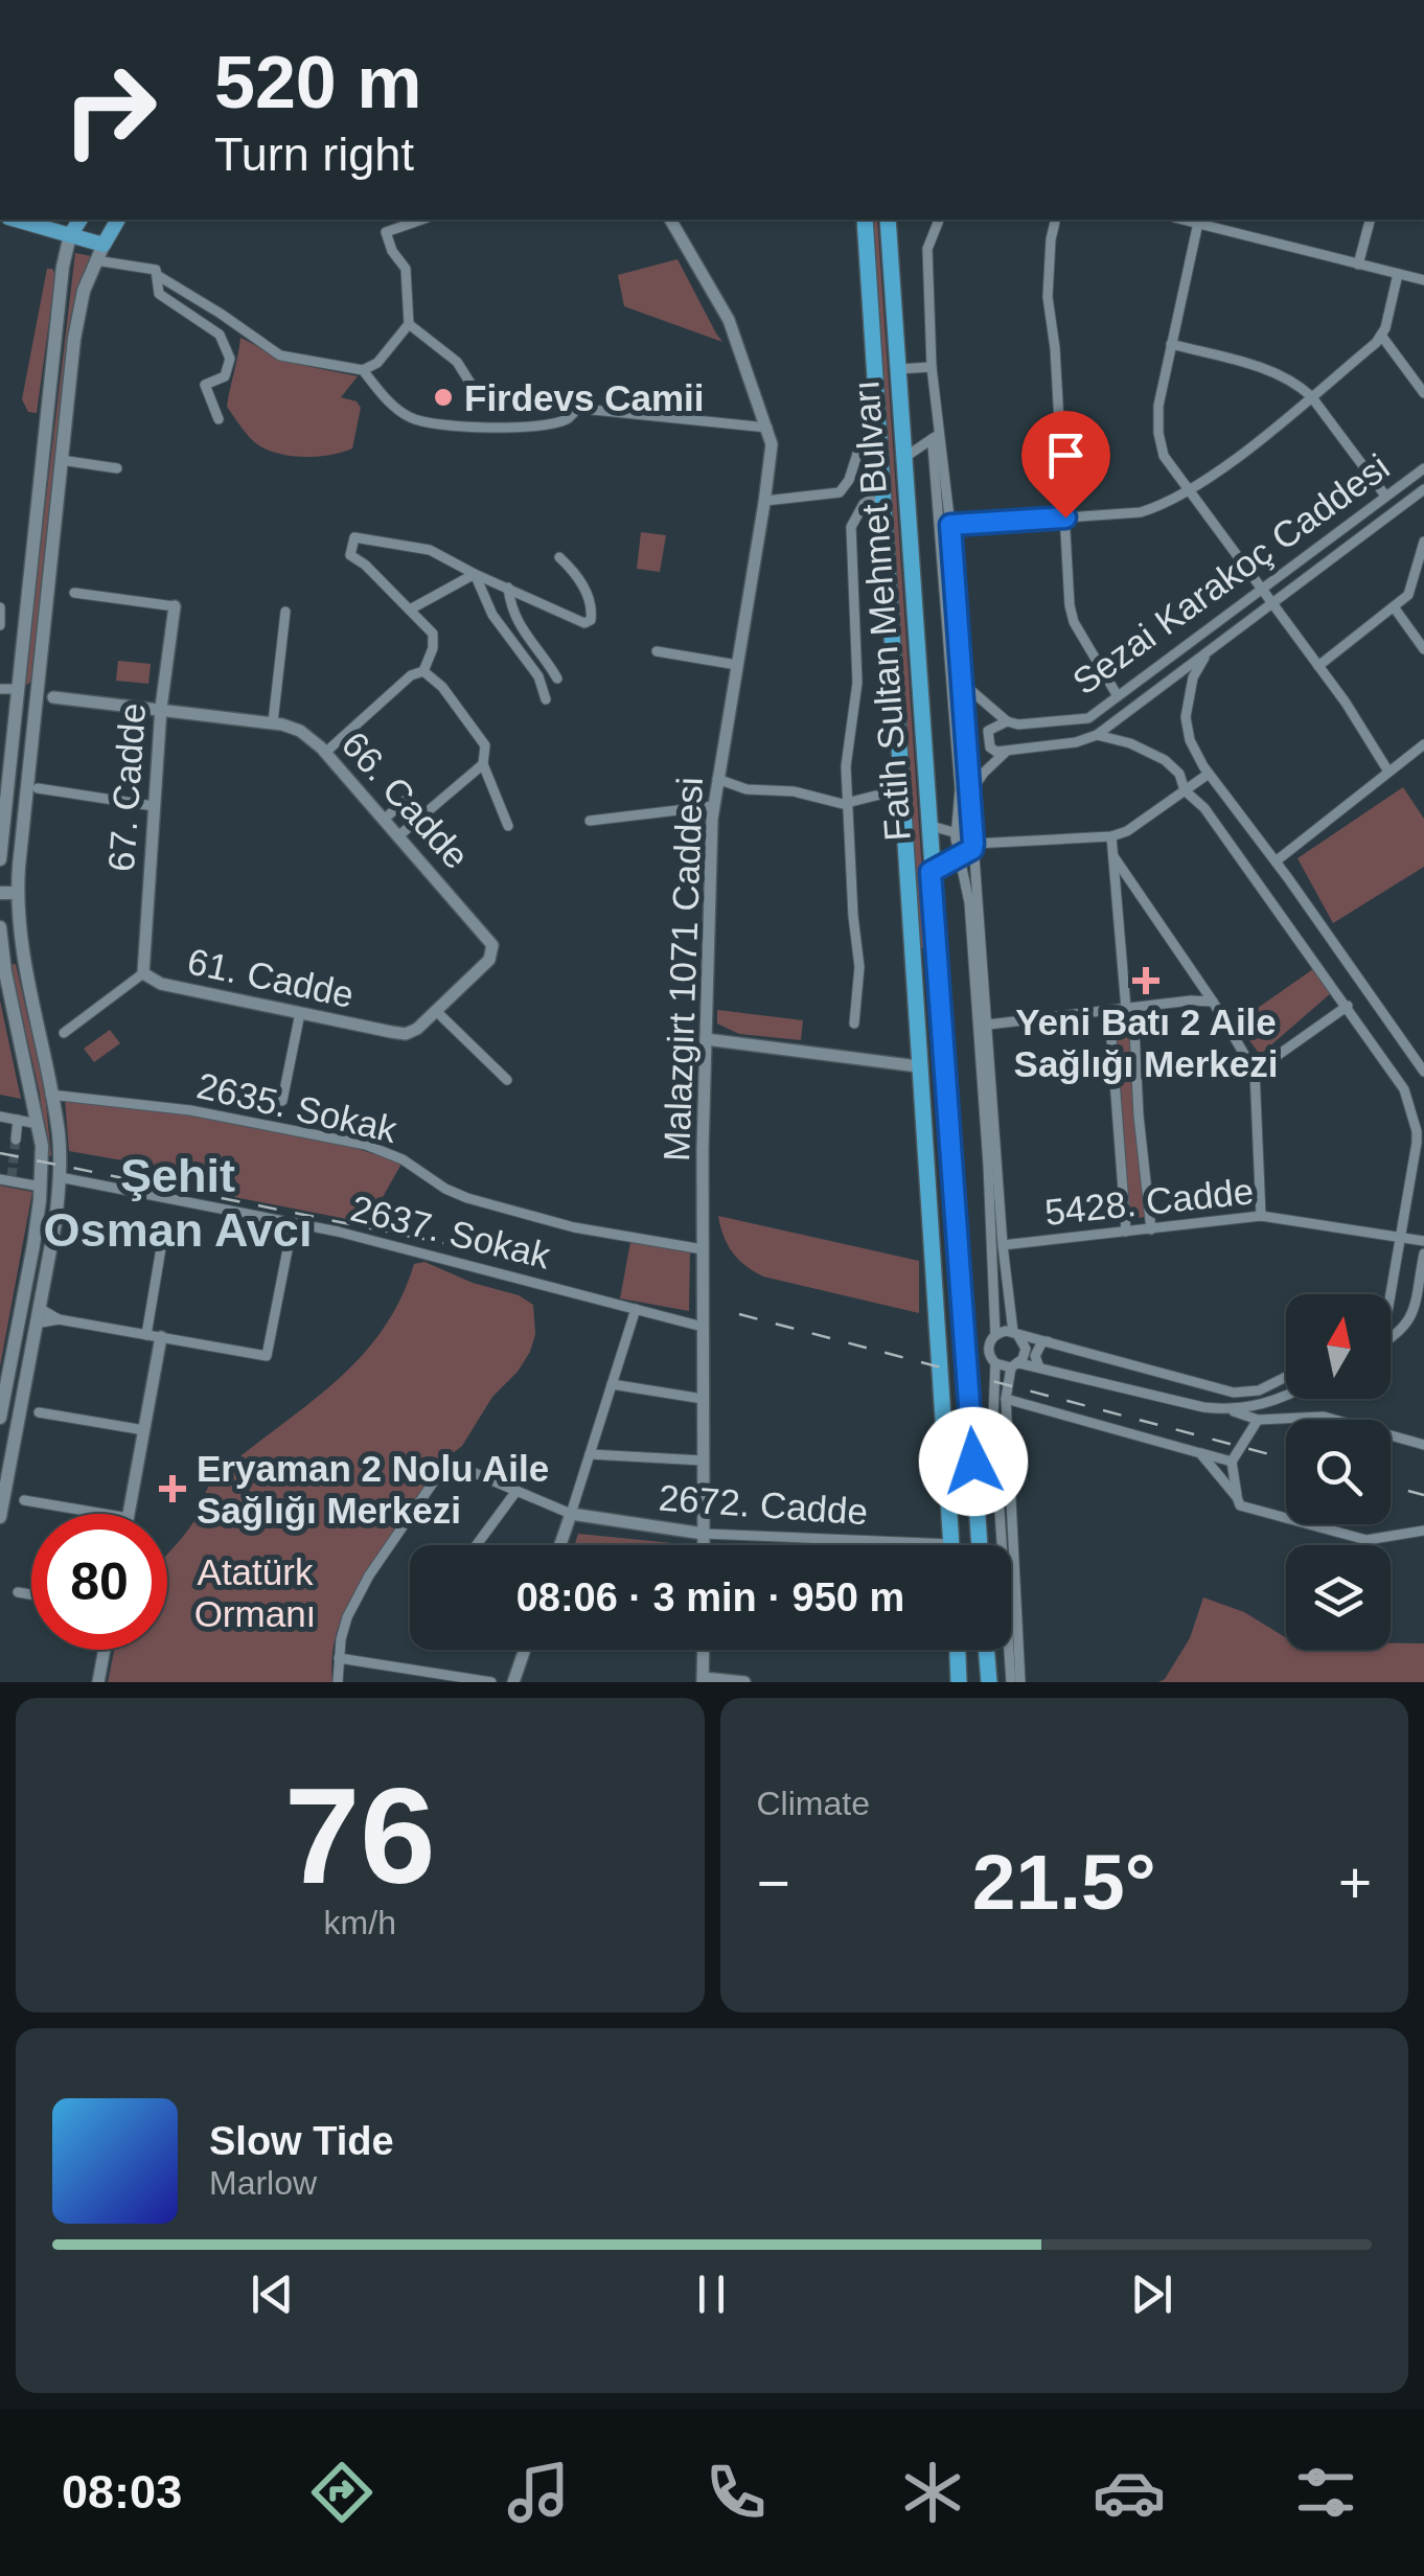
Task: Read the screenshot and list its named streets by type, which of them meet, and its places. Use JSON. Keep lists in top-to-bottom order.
{
  "streets": {
    "highway": ["Fatih Sultan Mehmet Bulvarı"],
    "street": [
      "Sezai Karakoç Caddesi",
      "67. Cadde",
      "66. Cadde",
      "Malazgirt 1071 Caddesi",
      "61. Cadde",
      "2635. Sokak",
      "5428. Cadde",
      "2637. Sokak",
      "2672. Cadde"
    ]
  },
  "crossings": [
    ["Fatih Sultan Mehmet Bulvarı", "2672. Cadde"],
    ["67. Cadde", "66. Cadde"],
    ["67. Cadde", "61. Cadde"],
    ["66. Cadde", "61. Cadde"],
    ["Malazgirt 1071 Caddesi", "2635. Sokak"],
    ["Malazgirt 1071 Caddesi", "2637. Sokak"],
    ["Malazgirt 1071 Caddesi", "2672. Cadde"]
  ],
  "districts": ["Şehit Osman Avcı"],
  "parks": ["Atatürk Ormanı"],
  "places": {
    "other": ["Firdevs Camii"],
    "health": ["Yeni Batı 2 Aile Sağlığı Merkezi", "Eryaman 2 Nolu Aile Sağlığı Merkezi"]
  },
  "north": "top",
  "page": {
    "turn": ["520 m", "Turn right"],
    "limit": "80",
    "trip": "08:06 · 3 min · 950 m",
    "tile": [
      ["76", "km/h"],
      "Climate"
    ],
    "heat": ["−", "21.5°", "+"],
    "song": ["Slow Tide", "Marlow"],
    "tabs": "08:03"
  }
}
